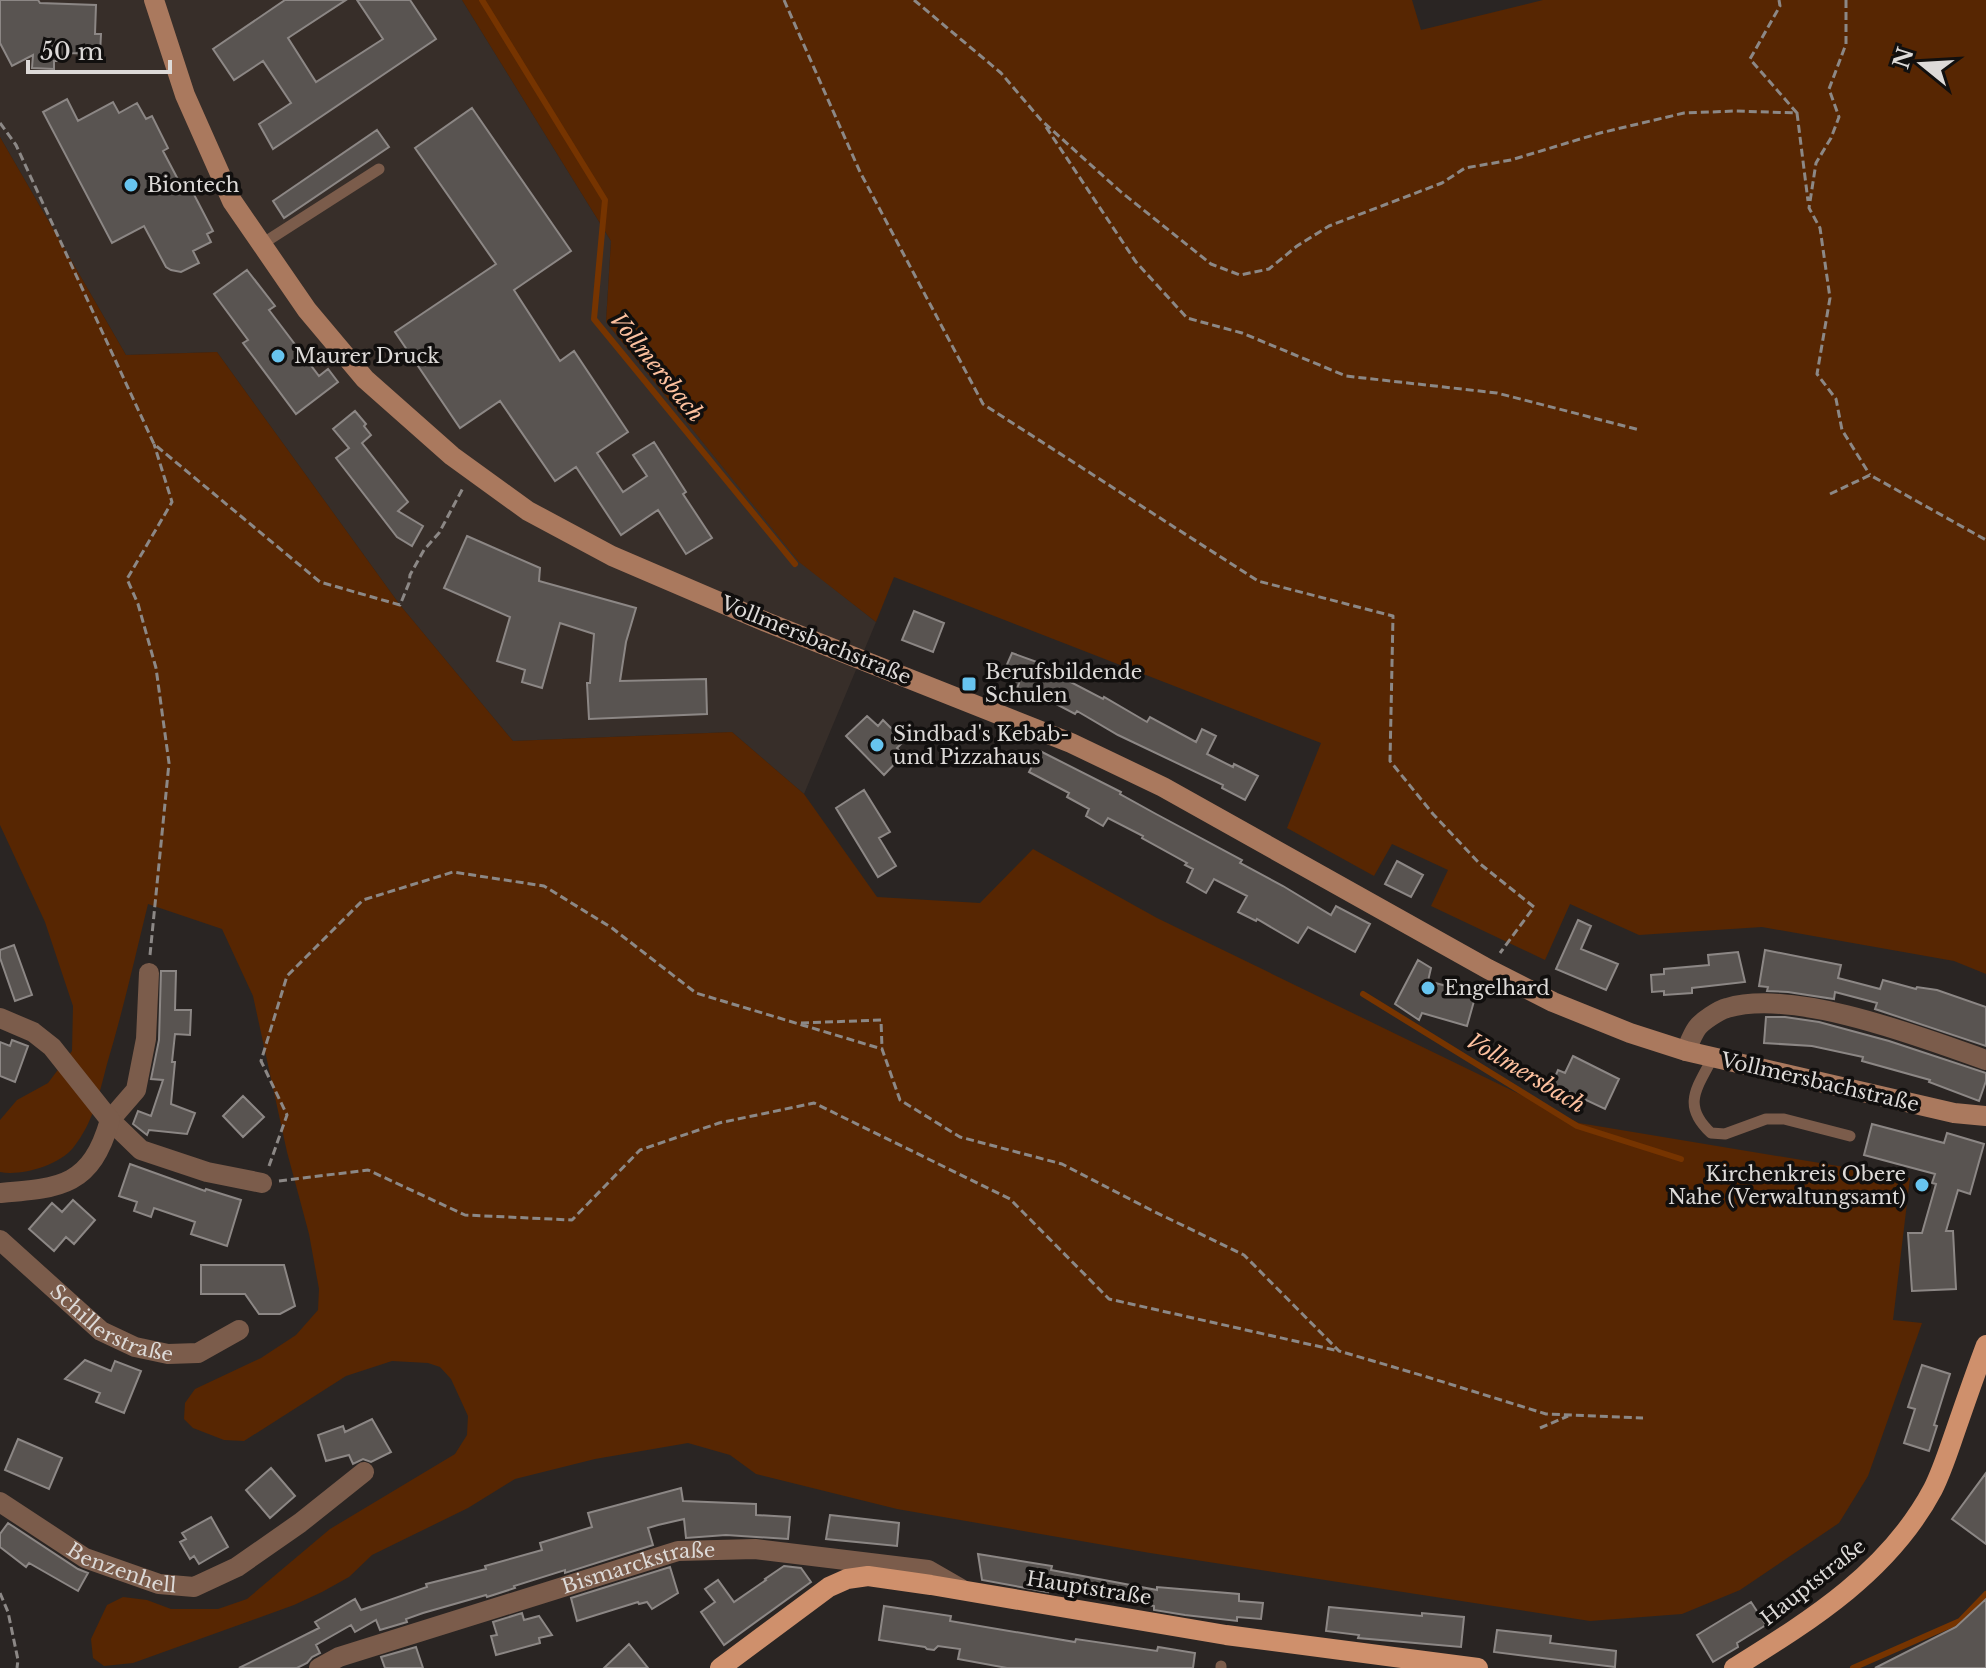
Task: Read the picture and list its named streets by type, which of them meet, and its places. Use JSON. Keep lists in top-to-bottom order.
{
  "streets": {
    "main road": ["Vollmersbachstraße", "Hauptstraße"],
    "street": ["Schillerstraße", "Benzenhell", "Bismarckstraße"]
  },
  "crossings": [
    ["Bismarckstraße", "Hauptstraße"]
  ],
  "water": ["Vollmersbach"],
  "places": {
    "other": [
      "Biontech",
      "Maurer Druck",
      "Sindbad's Kebab- und Pizzahaus",
      "Engelhard",
      "Kirchenkreis Obere Nahe (Verwaltungsamt)"
    ],
    "transit": ["Berufsbildende Schulen"]
  },
  "scale_bar": "50 m",
  "north": "left"
}
